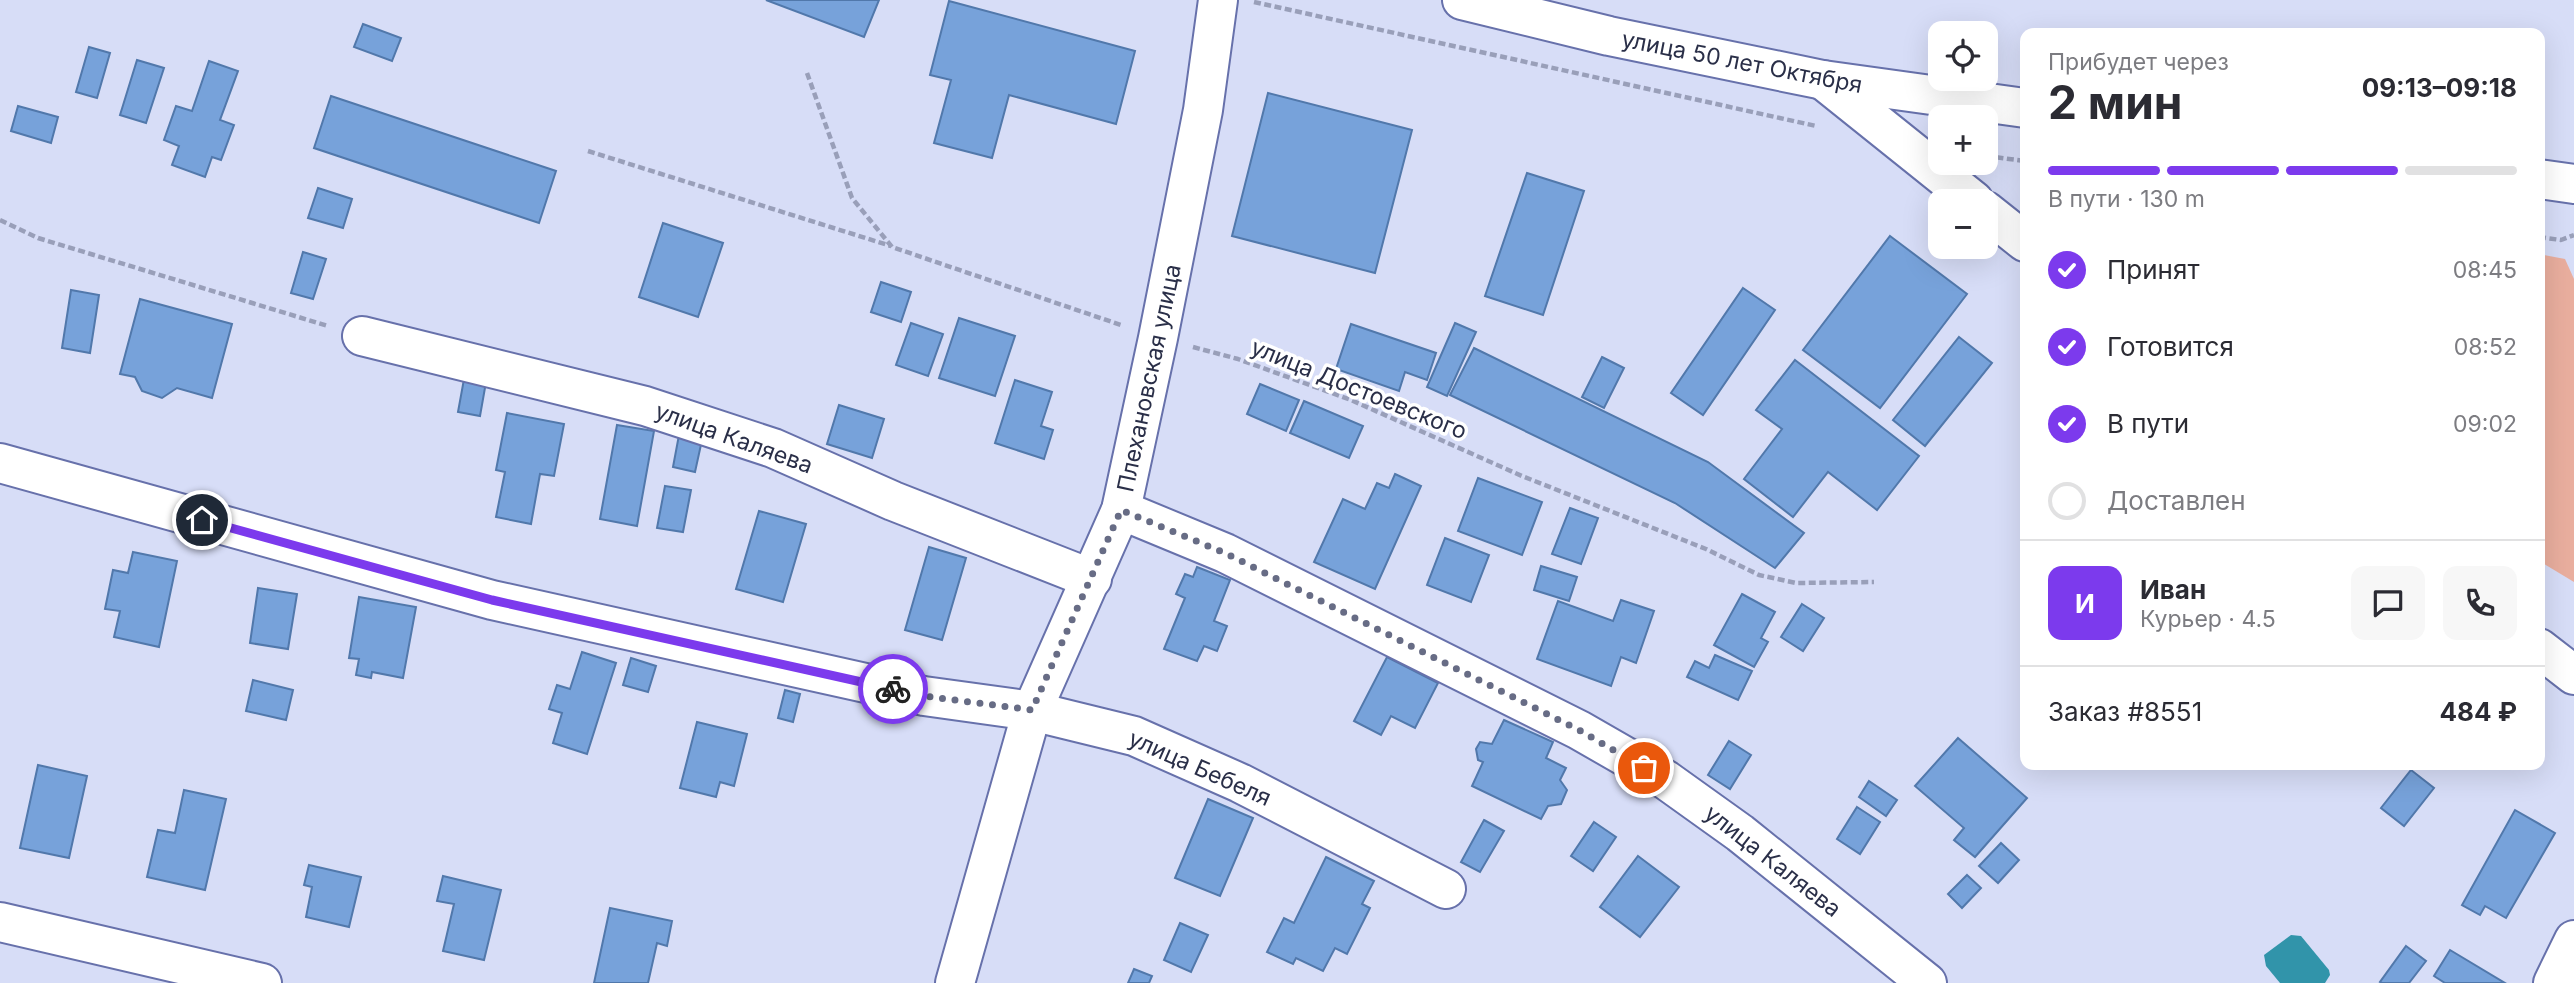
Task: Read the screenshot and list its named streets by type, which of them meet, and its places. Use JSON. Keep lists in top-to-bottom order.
{
  "streets": {
    "street": [
      "улица 50 лет Октября",
      "Плехановская улица",
      "улица Каляева",
      "улица Бебеля"
    ],
    "path": ["улица Достоевского"]
  },
  "crossings": [
    ["Плехановская улица", "улица Достоевского"],
    ["Плехановская улица", "улица Каляева"],
    ["Плехановская улица", "улица Бебеля"]
  ],
  "page": {
    "map_buttons": ["+", "−"],
    "heading": ["2 мин", "Прибудет через", "09:13–09:18"],
    "panel": [
      "Иван",
      "Курьер · 4.5",
      "Заказ #8551",
      "484 ₽"
    ],
    "bar": "В пути · 130 m",
    "list": [
      ["Принят", "08:45"],
      ["Готовится", "08:52"],
      ["В пути", "09:02"],
      "Доставлен"
    ],
    "round": "И"
  }
}
